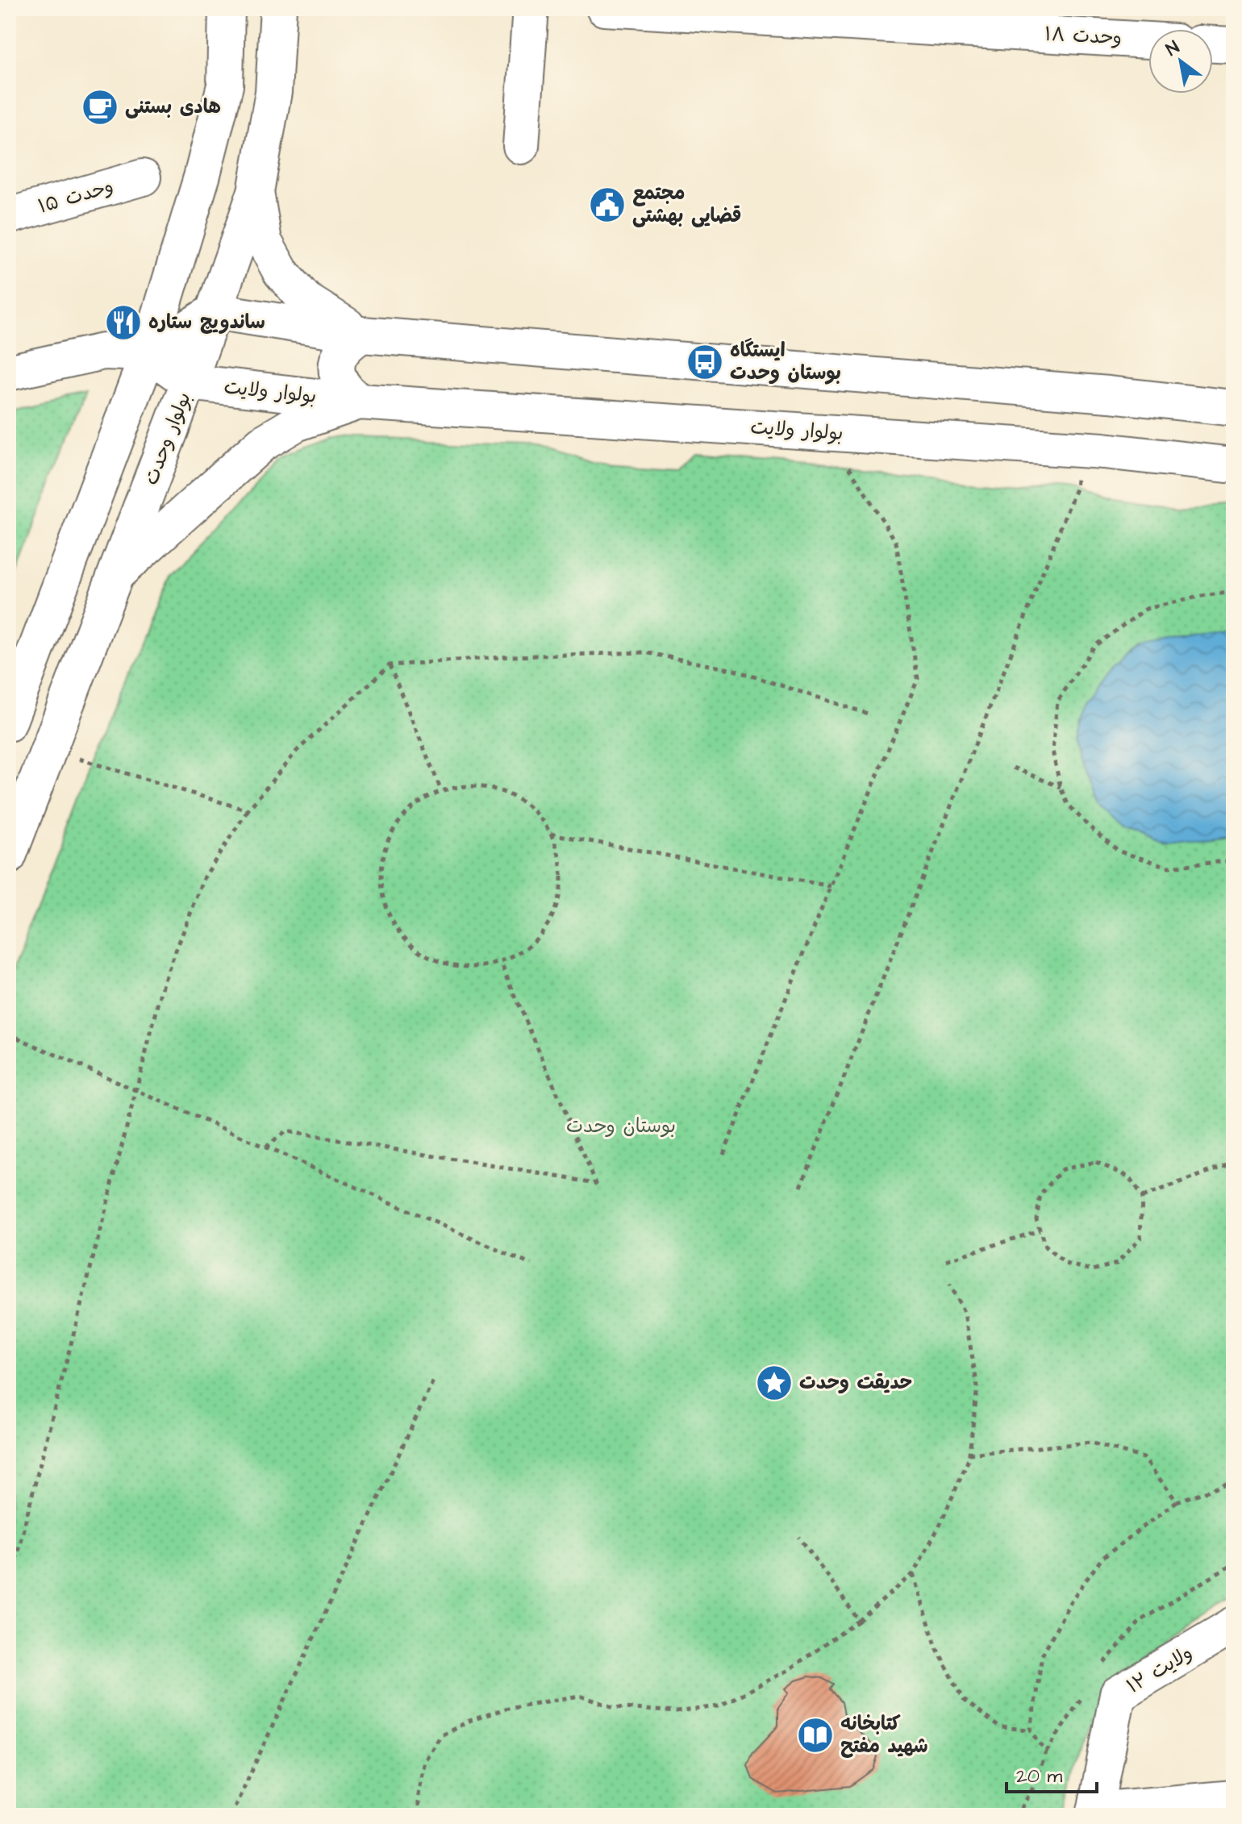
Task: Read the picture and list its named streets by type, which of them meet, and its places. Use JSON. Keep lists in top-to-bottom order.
{
  "streets": {
    "main road": [
      "وحدت ۱۸",
      "وحدت ۱۵",
      "بولوار ولایت",
      "بولوار وحدت",
      "ولایت ۱۲"
    ]
  },
  "crossings": [
    ["بولوار ولایت", "بولوار وحدت"]
  ],
  "parks": ["بوستان وحدت"],
  "places": {
    "cafe": ["هادی بستنی"],
    "public building": ["مجتمع قضایی بهشتی"],
    "restaurant": ["ساندویچ ستاره"],
    "bus stop": ["ایستگاه بوستان وحدت"],
    "place": ["حدیقت وحدت"],
    "library": ["کتابخانه شهید مفتح"]
  },
  "scale_bar": "20 m",
  "north": "top left"
}
